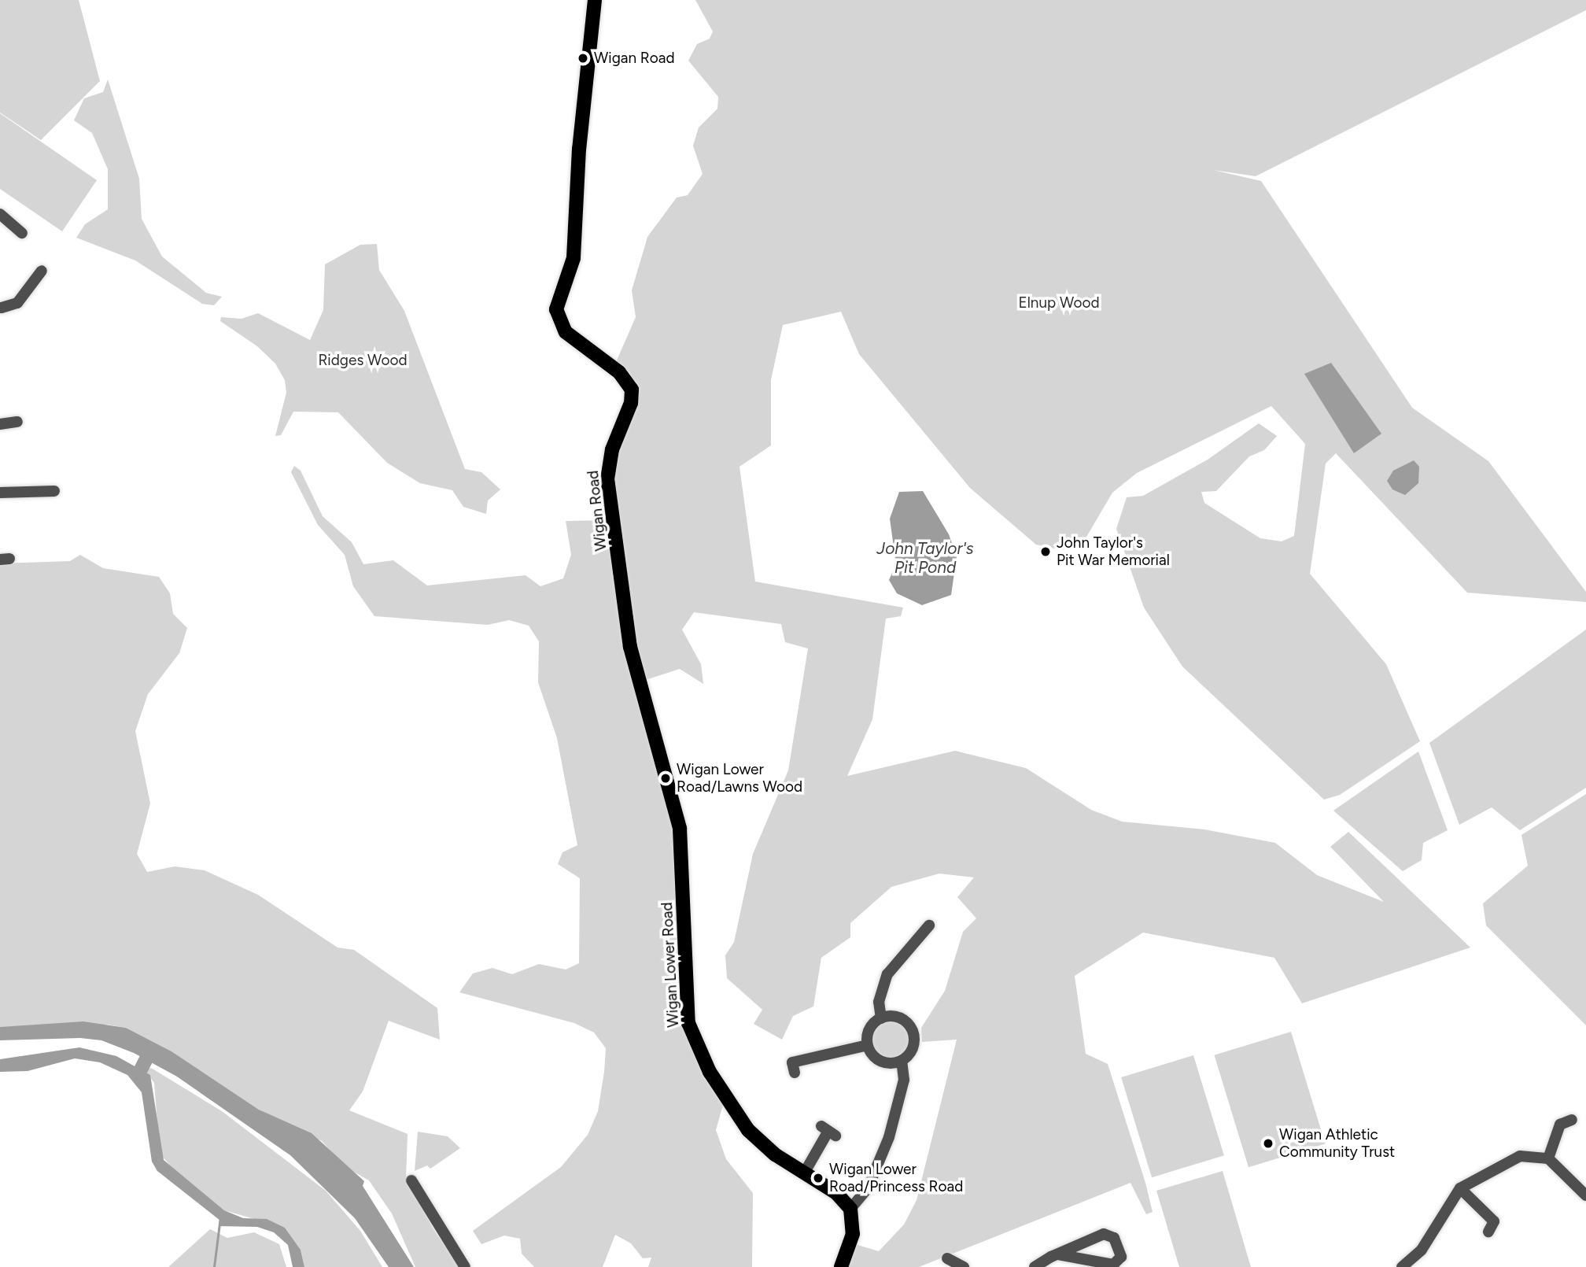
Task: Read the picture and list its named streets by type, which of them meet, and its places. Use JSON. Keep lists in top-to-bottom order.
{
  "streets": {
    "main road": ["Wigan Road", "Wigan Lower Road"]
  },
  "crossings": [
    ["Wigan Road", "Wigan Lower Road"]
  ],
  "water": ["John Taylor's Pit Pond"],
  "parks": ["Elnup Wood", "Ridges Wood"],
  "places": [
    "Wigan Road",
    "John Taylor's Pit War Memorial",
    "Wigan Lower Road/Lawns Wood",
    "Wigan Athletic Community Trust",
    "Wigan Lower Road/Princess Road"
  ]
}
